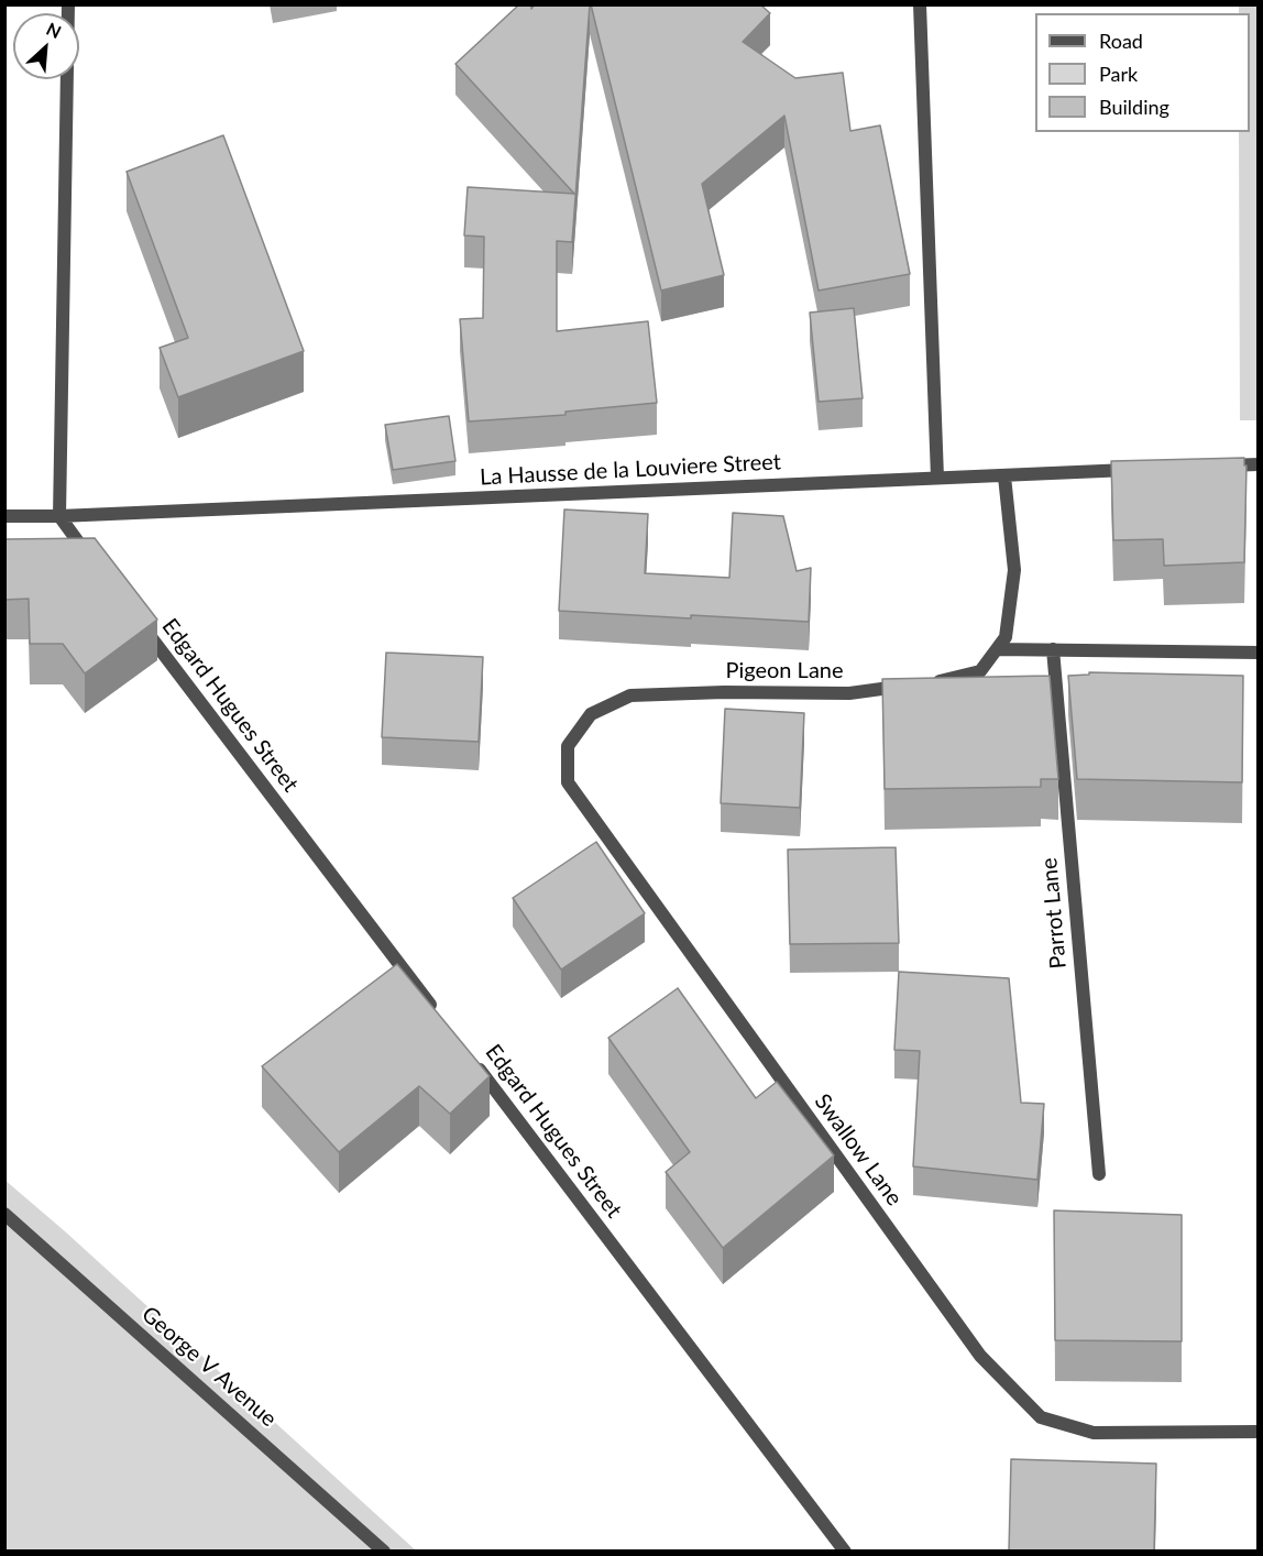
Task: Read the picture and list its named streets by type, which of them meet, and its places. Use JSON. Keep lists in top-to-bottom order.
{
  "streets": {
    "street": [
      "La Hausse de la Louviere Street",
      "Pigeon Lane",
      "Edgard Hugues Street",
      "Parrot Lane",
      "Swallow Lane",
      "George V Avenue"
    ]
  },
  "crossings": [
    ["Pigeon Lane", "Swallow Lane"]
  ],
  "legend": ["Road", "Park", "Building"],
  "north": "top right"
}
